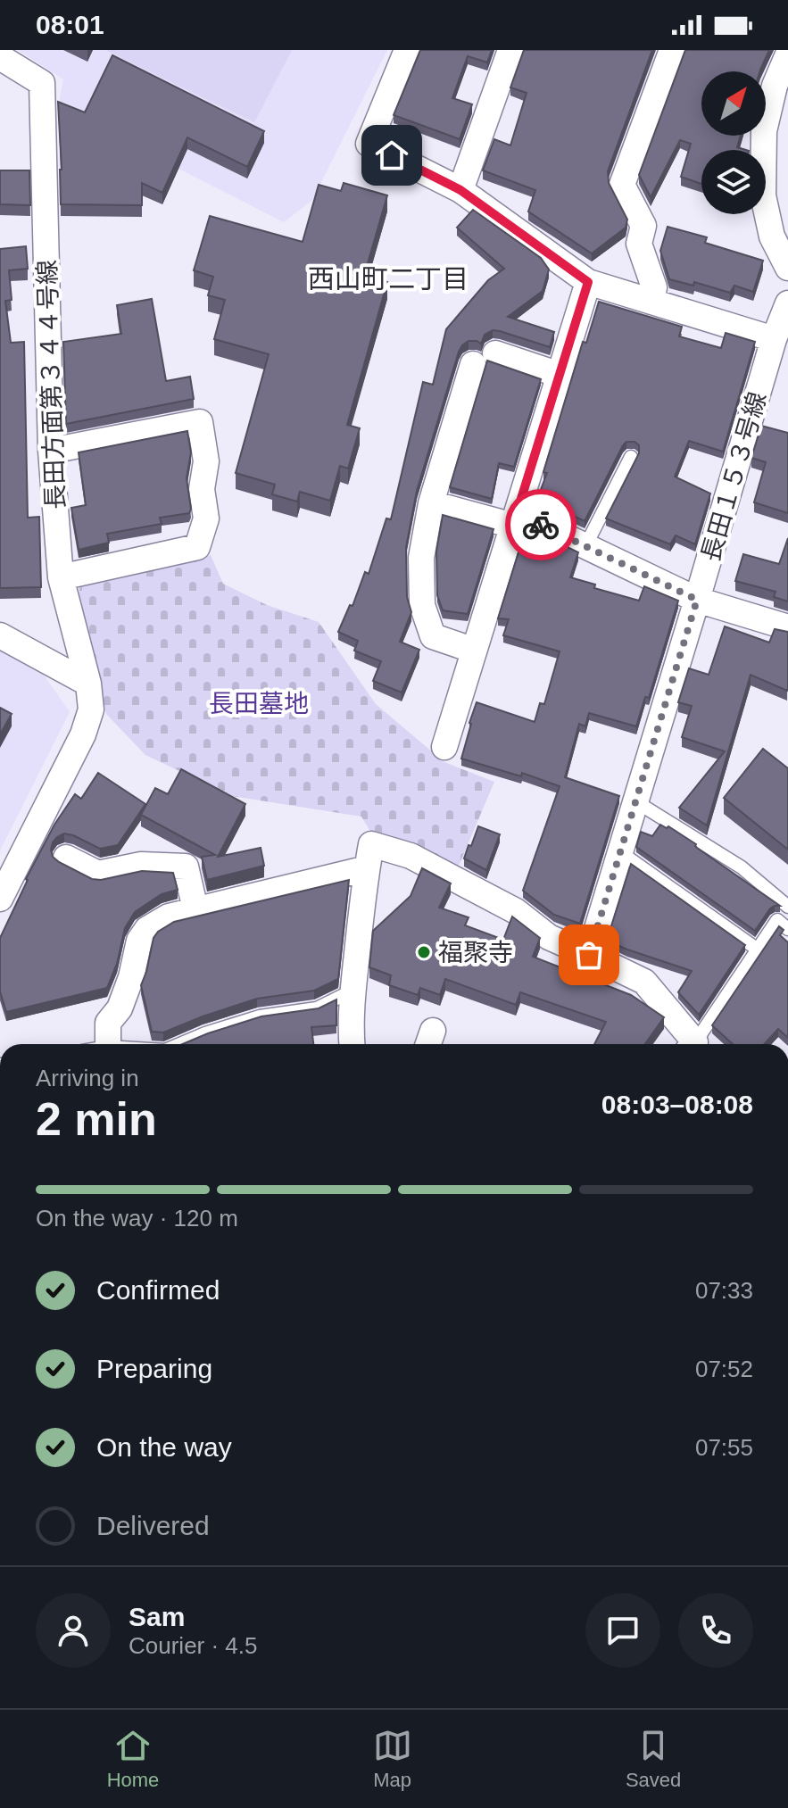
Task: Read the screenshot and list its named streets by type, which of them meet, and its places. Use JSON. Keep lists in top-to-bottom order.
{
  "streets": {
    "street": ["長田方面第３４４号線", "長田１５３号線"]
  },
  "districts": ["西山町二丁目"],
  "parks": ["長田墓地"],
  "places": ["福聚寺"],
  "north": "top right",
  "page": {
    "status": "08:01",
    "heading": ["2 min", "Arriving in", "08:03–08:08"],
    "panel": ["Sam", "Courier · 4.5"],
    "bar": "On the way · 120 m",
    "list": [
      ["Confirmed", "07:33"],
      ["Preparing", "07:52"],
      ["On the way", "07:55"],
      "Delivered"
    ],
    "tabs": ["Home", "Map", "Saved"]
  }
}
